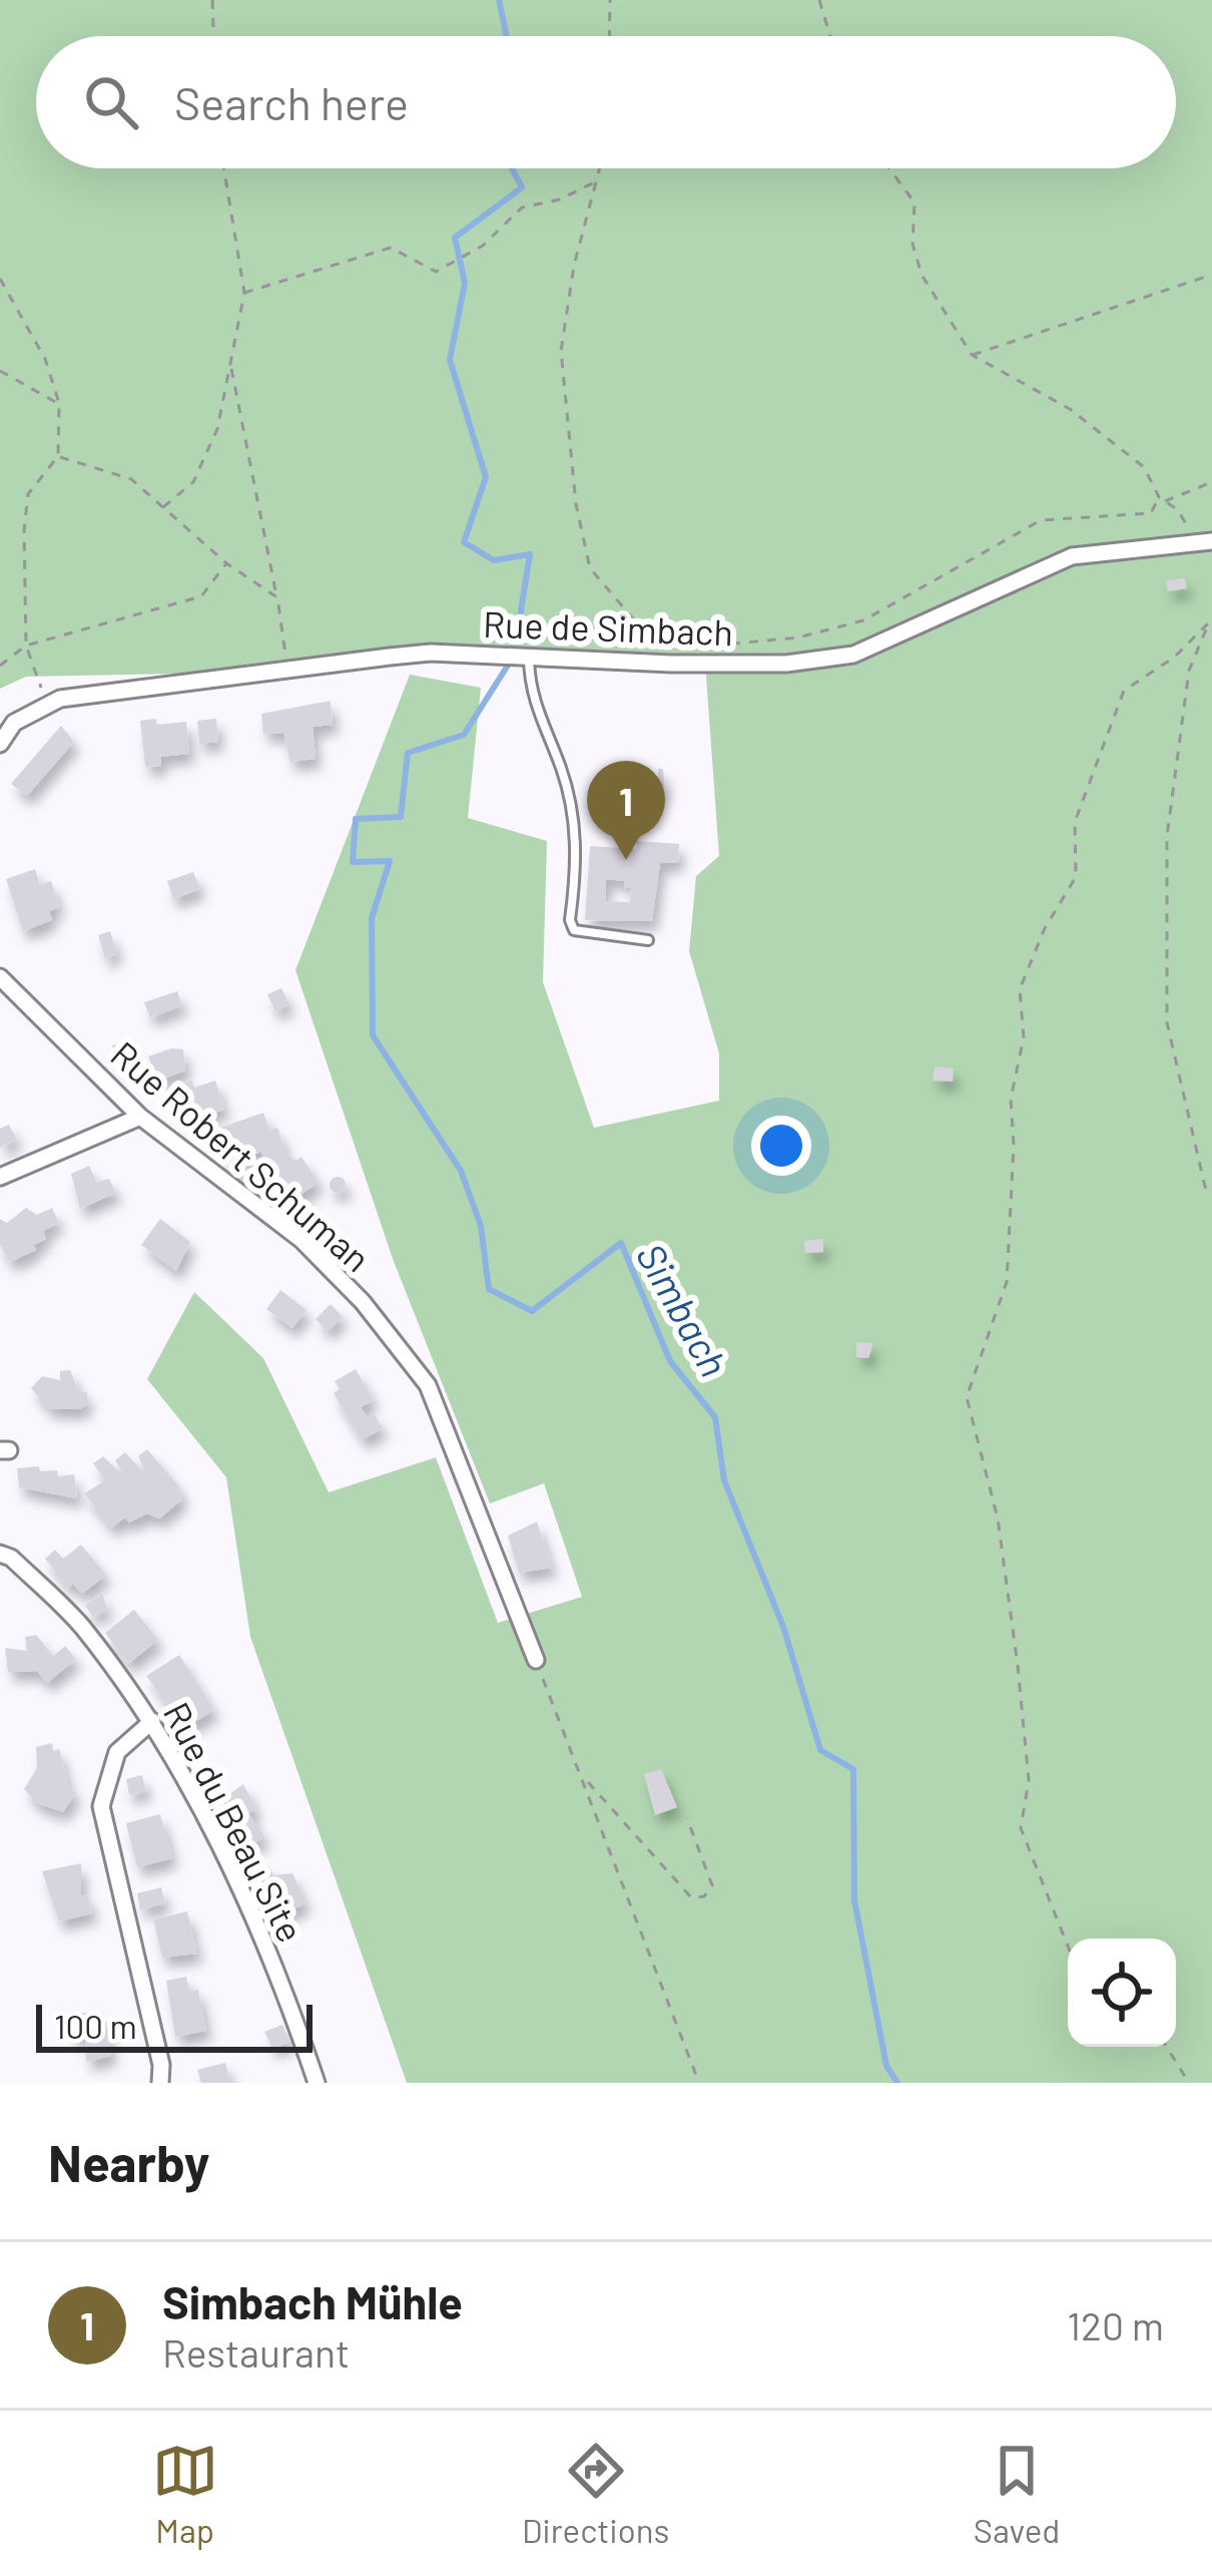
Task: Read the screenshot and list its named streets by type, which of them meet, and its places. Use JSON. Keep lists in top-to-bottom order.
{
  "streets": {
    "street": ["Rue de Simbach", "Rue Robert Schuman", "Rue du Beau Site"]
  },
  "water": ["Simbach"],
  "scale_bar": "100 m",
  "page": {
    "search": "Search here",
    "pins": "1",
    "scale": "100 m",
    "heading": "Nearby",
    "list": [
      {
        "mark": "1",
        "name": "Simbach Mühle",
        "note": "Restaurant",
        "value": "120 m"
      }
    ],
    "nav": ["Map", "Directions", "Saved"]
  }
}
